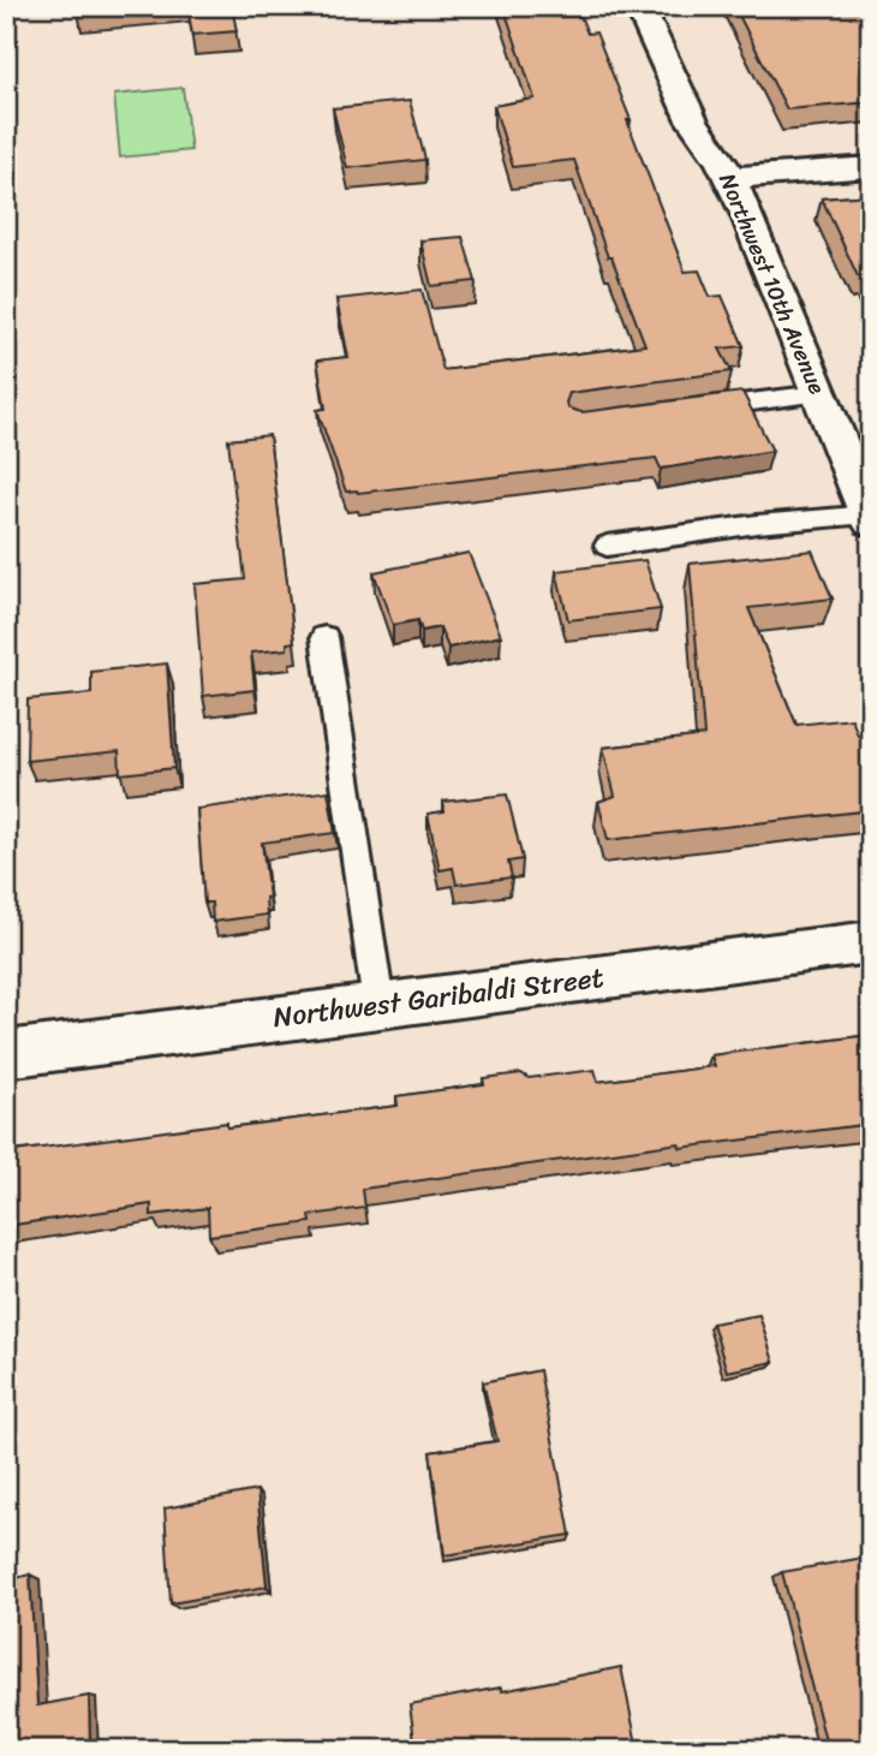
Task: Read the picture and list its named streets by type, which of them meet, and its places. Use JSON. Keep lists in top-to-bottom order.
{
  "streets": {
    "street": ["Northwest 10th Avenue", "Northwest Garibaldi Street"]
  }
}
